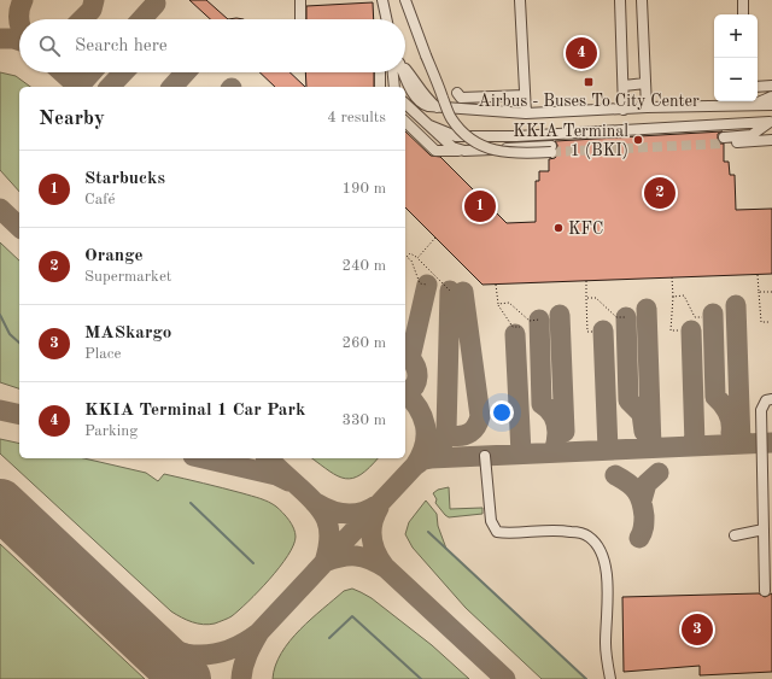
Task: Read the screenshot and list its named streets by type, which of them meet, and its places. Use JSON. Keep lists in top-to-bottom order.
{
  "places": {
    "transit": ["Airbus - Buses To City Center"],
    "other": ["KKIA Terminal 1 (BKI)", "KFC"]
  },
  "page": {
    "map_buttons": ["+", "−"],
    "search": "Search here",
    "pins": [
      "4",
      "2",
      "1",
      "3"
    ],
    "heading": ["Nearby", "4 results"],
    "list": [
      {
        "mark": "1",
        "name": "Starbucks",
        "note": "Café",
        "value": "190 m"
      },
      {
        "mark": "2",
        "name": "Orange",
        "note": "Supermarket",
        "value": "240 m"
      },
      {
        "mark": "3",
        "name": "MASkargo",
        "note": "Place",
        "value": "260 m"
      },
      {
        "mark": "4",
        "name": "KKIA Terminal 1 Car Park",
        "note": "Parking",
        "value": "330 m"
      }
    ]
  }
}
